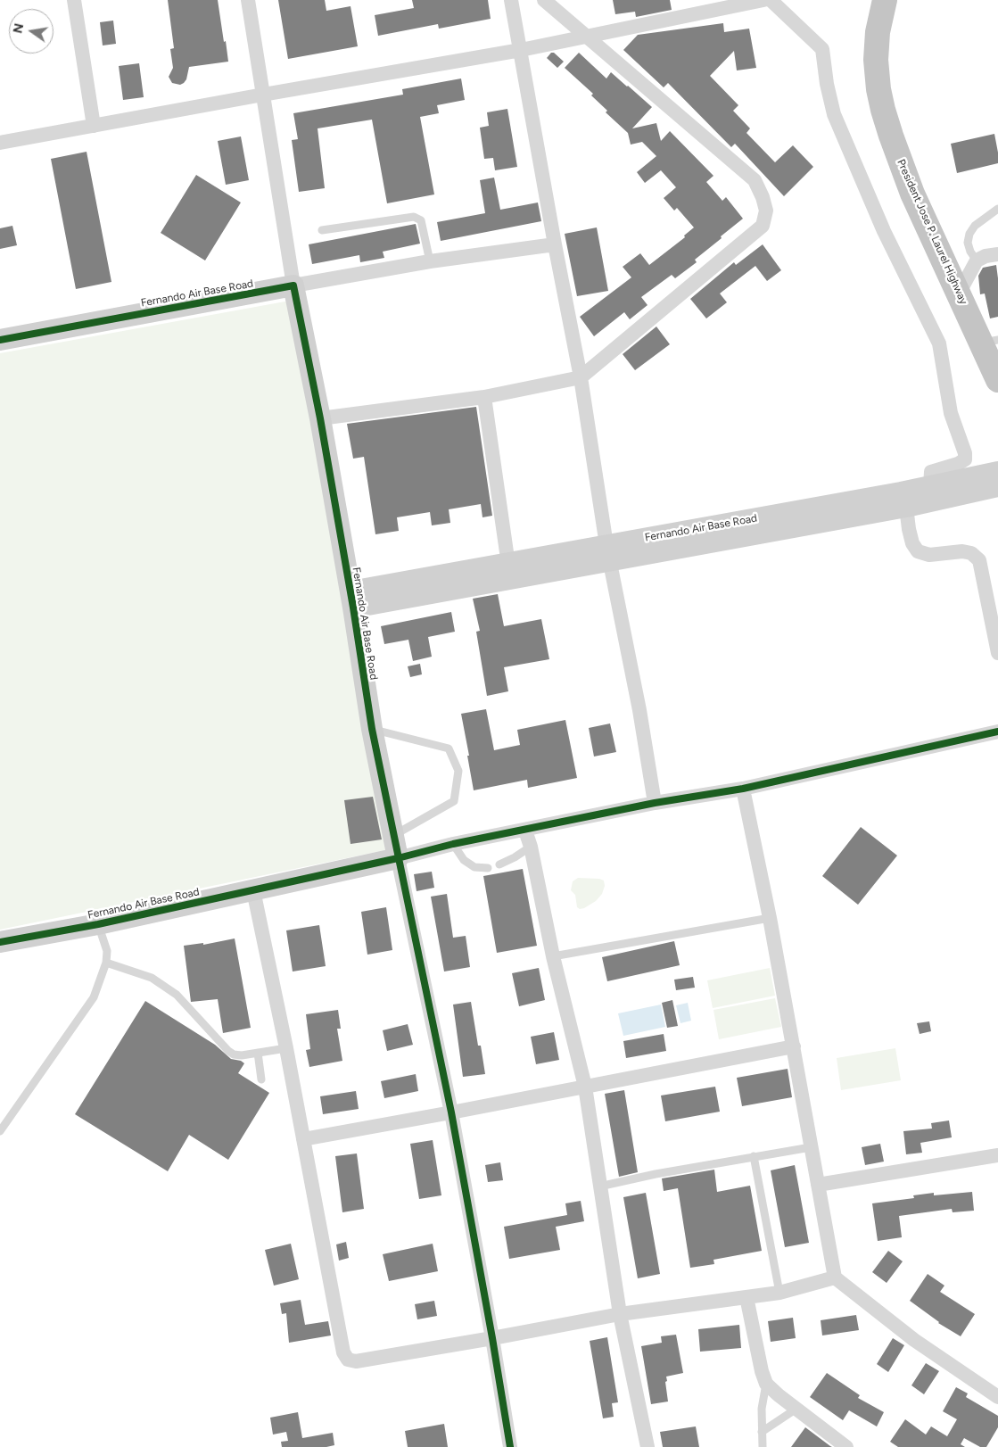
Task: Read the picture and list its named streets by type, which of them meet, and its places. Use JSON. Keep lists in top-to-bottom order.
{
  "streets": {
    "highway": ["President Jose P. Laurel Highway"],
    "street": ["Fernando Air Base Road"]
  },
  "north": "left"
}
